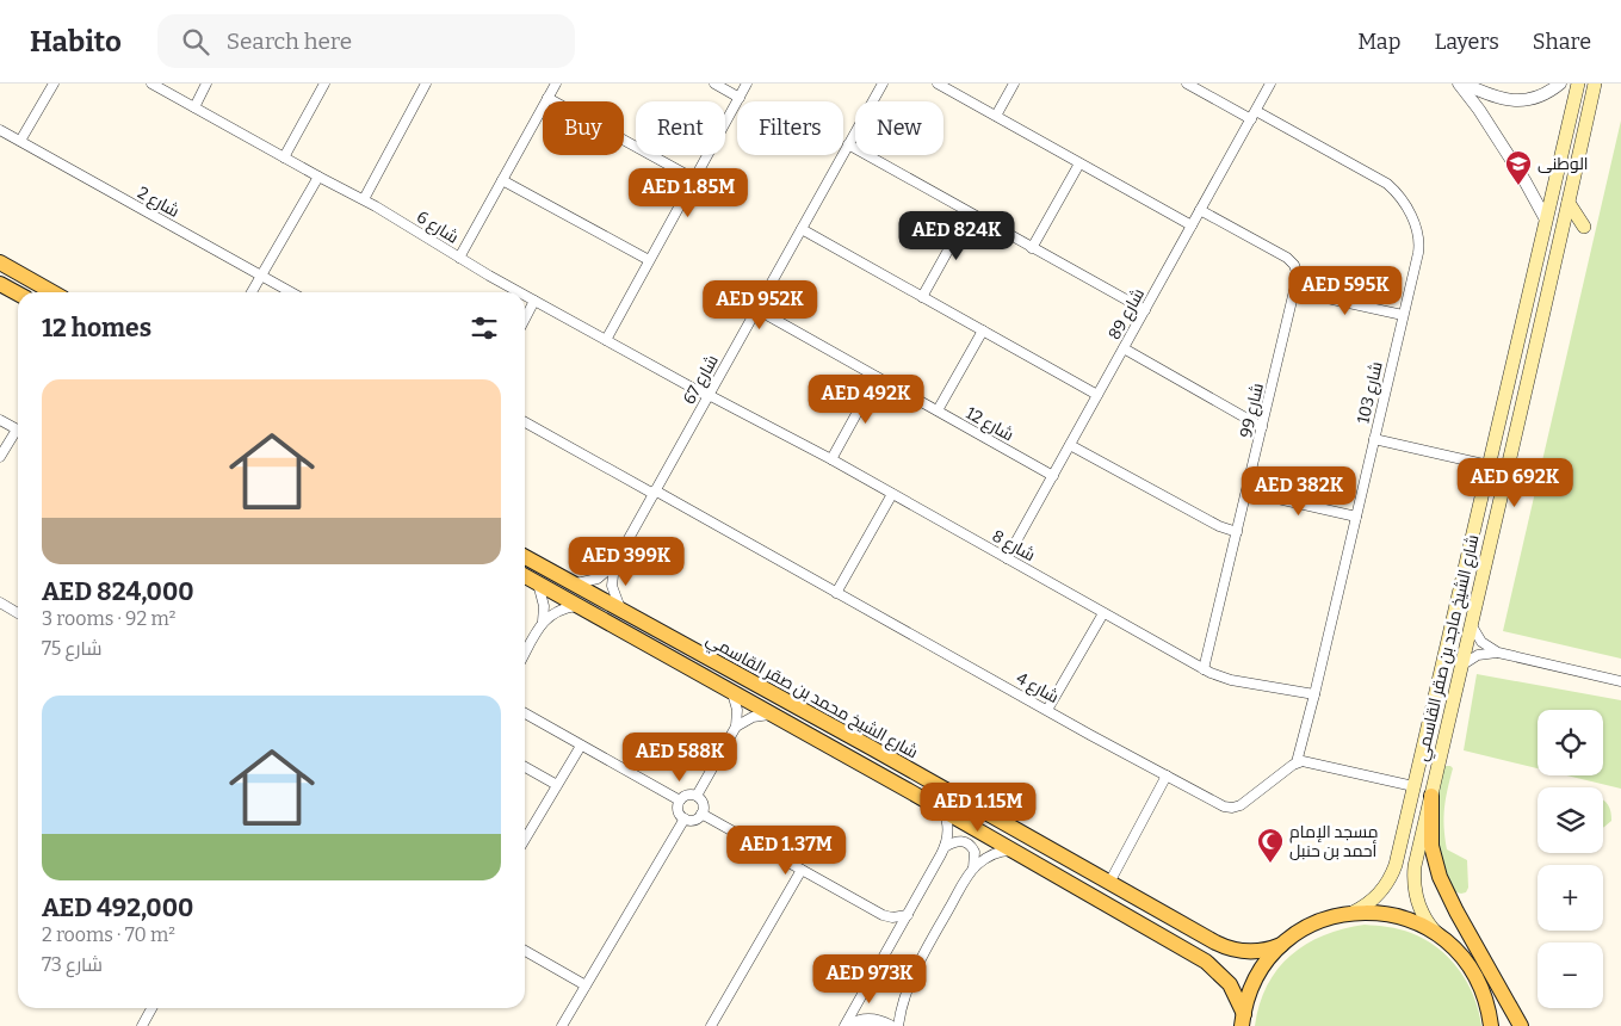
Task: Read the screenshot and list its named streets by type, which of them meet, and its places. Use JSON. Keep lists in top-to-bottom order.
{
  "streets": {
    "main road": ["شارع الشيخ ماجد بن صقر القاسمي", "شارع الشيخ محمد بن صقر القاسمي"],
    "street": [
      "شارع 2",
      "شارع 6",
      "شارع 89",
      "شارع 67",
      "شارع 103",
      "شارع 99",
      "شارع 12",
      "شارع 8",
      "شارع 4"
    ]
  },
  "crossings": [
    ["شارع 6", "شارع 67"],
    ["شارع 6", "شارع 8"],
    ["شارع 89", "شارع 103"],
    ["شارع 89", "شارع 99"],
    ["شارع 89", "شارع 12"],
    ["شارع 89", "شارع 8"],
    ["شارع 67", "شارع 12"],
    ["شارع 67", "شارع 8"],
    ["شارع 67", "شارع 4"],
    ["شارع 67", "شارع الشيخ محمد بن صقر القاسمي"],
    ["شارع 103", "شارع 8"],
    ["شارع 103", "شارع 4"],
    ["شارع 99", "شارع 8"]
  ],
  "places": {
    "school or university": ["الوطنی"],
    "mosque": ["مسجد الإمام أحمد بن حنبل"]
  },
  "page": {
    "header": "Habito",
    "search": "Search here",
    "nav": ["Map", "Layers", "Share"],
    "chip": [
      "Buy",
      "Rent",
      "Filters",
      "New"
    ],
    "price": [
      "AED 1.85M",
      "AED 824K",
      "AED 595K",
      "AED 952K",
      "AED 492K",
      "AED 692K",
      "AED 382K",
      "AED 399K",
      "AED 588K",
      "AED 1.15M",
      "AED 1.37M",
      "AED 973K"
    ],
    "heading": "12 homes",
    "list": [
      {
        "name": "AED 824,000",
        "note": "3 rooms · 92 m² · شارع 75"
      },
      {
        "name": "AED 492,000",
        "note": "2 rooms · 70 m² · شارع 73"
      }
    ],
    "map_buttons": ["+", "−"]
  }
}
